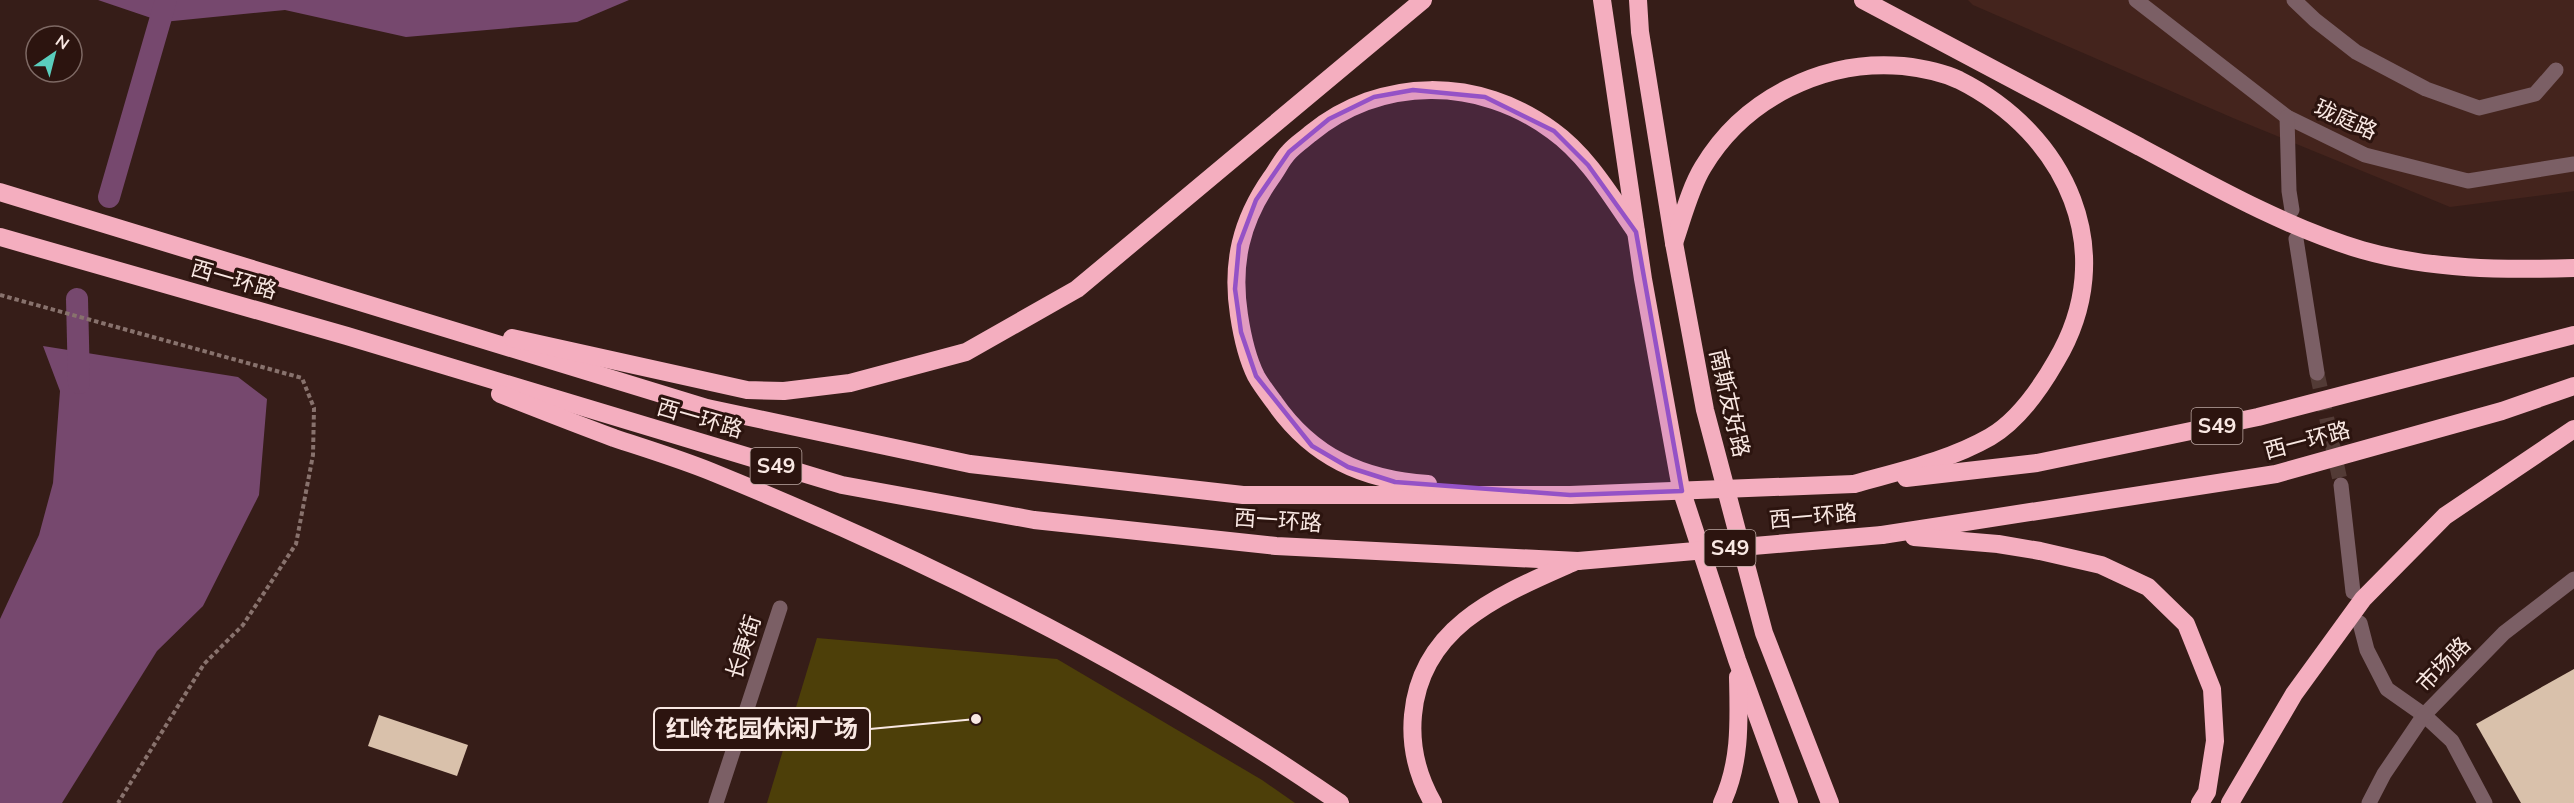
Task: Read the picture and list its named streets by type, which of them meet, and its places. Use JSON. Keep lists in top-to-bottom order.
{
  "streets": {
    "highway": ["西一环路", "南斯友好路", "S49"],
    "street": ["珑庭路", "长庚街", "市场路"]
  },
  "places": ["红岭花园休闲广场"],
  "north": "top right"
}
